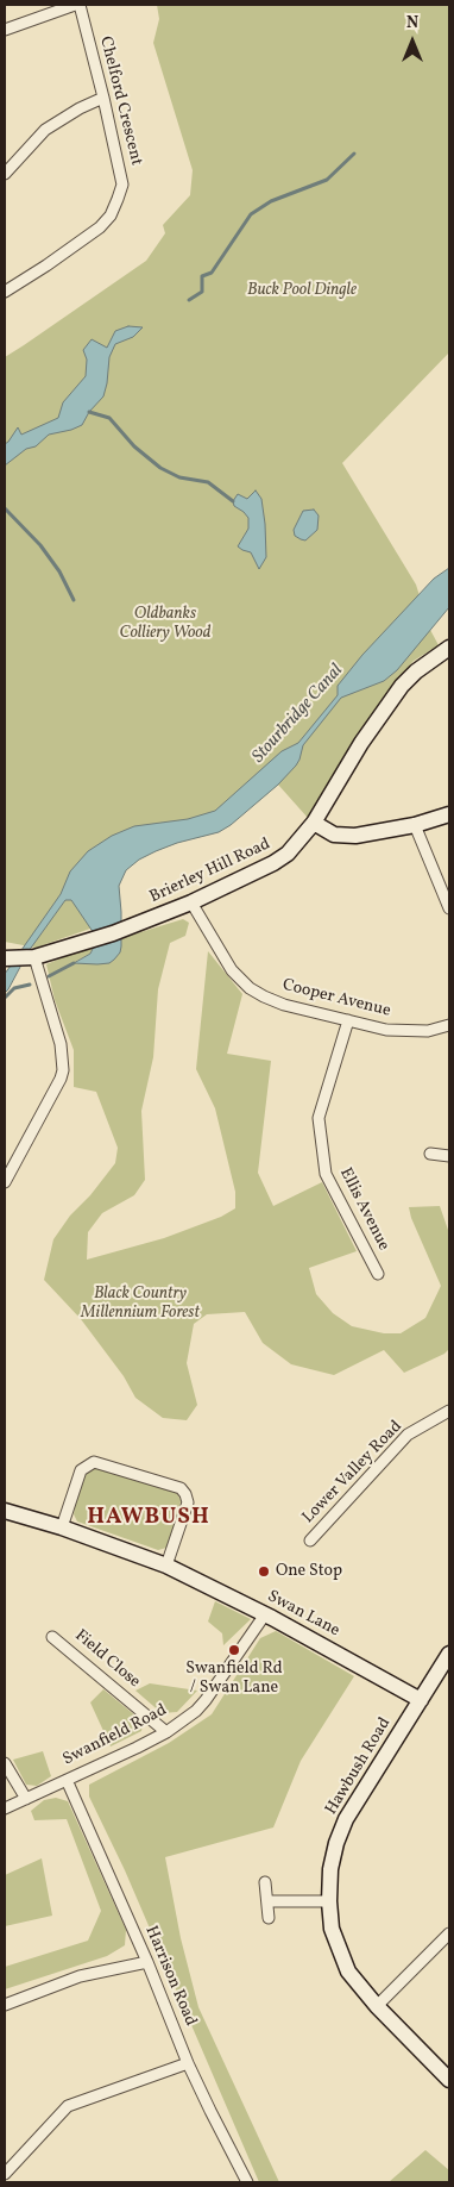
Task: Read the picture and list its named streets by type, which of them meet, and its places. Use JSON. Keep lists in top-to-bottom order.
{
  "streets": {
    "street": [
      "Chelford Crescent",
      "Brierley Hill Road",
      "Cooper Avenue",
      "Ellis Avenue",
      "Lower Valley Road",
      "Swan Lane",
      "Field Close",
      "Swanfield Road",
      "Hawbush Road",
      "Harrison Road"
    ]
  },
  "crossings": [
    ["Brierley Hill Road", "Cooper Avenue"],
    ["Cooper Avenue", "Ellis Avenue"],
    ["Swan Lane", "Swanfield Road"],
    ["Swan Lane", "Hawbush Road"],
    ["Field Close", "Swanfield Road"],
    ["Swanfield Road", "Harrison Road"]
  ],
  "districts": ["HAWBUSH"],
  "water": ["Stourbridge Canal"],
  "parks": ["Buck Pool Dingle", "Oldbanks Colliery Wood", "Black Country Millennium Forest"],
  "places": ["One Stop", "Swanfield Rd / Swan Lane"],
  "north": "top"
}
